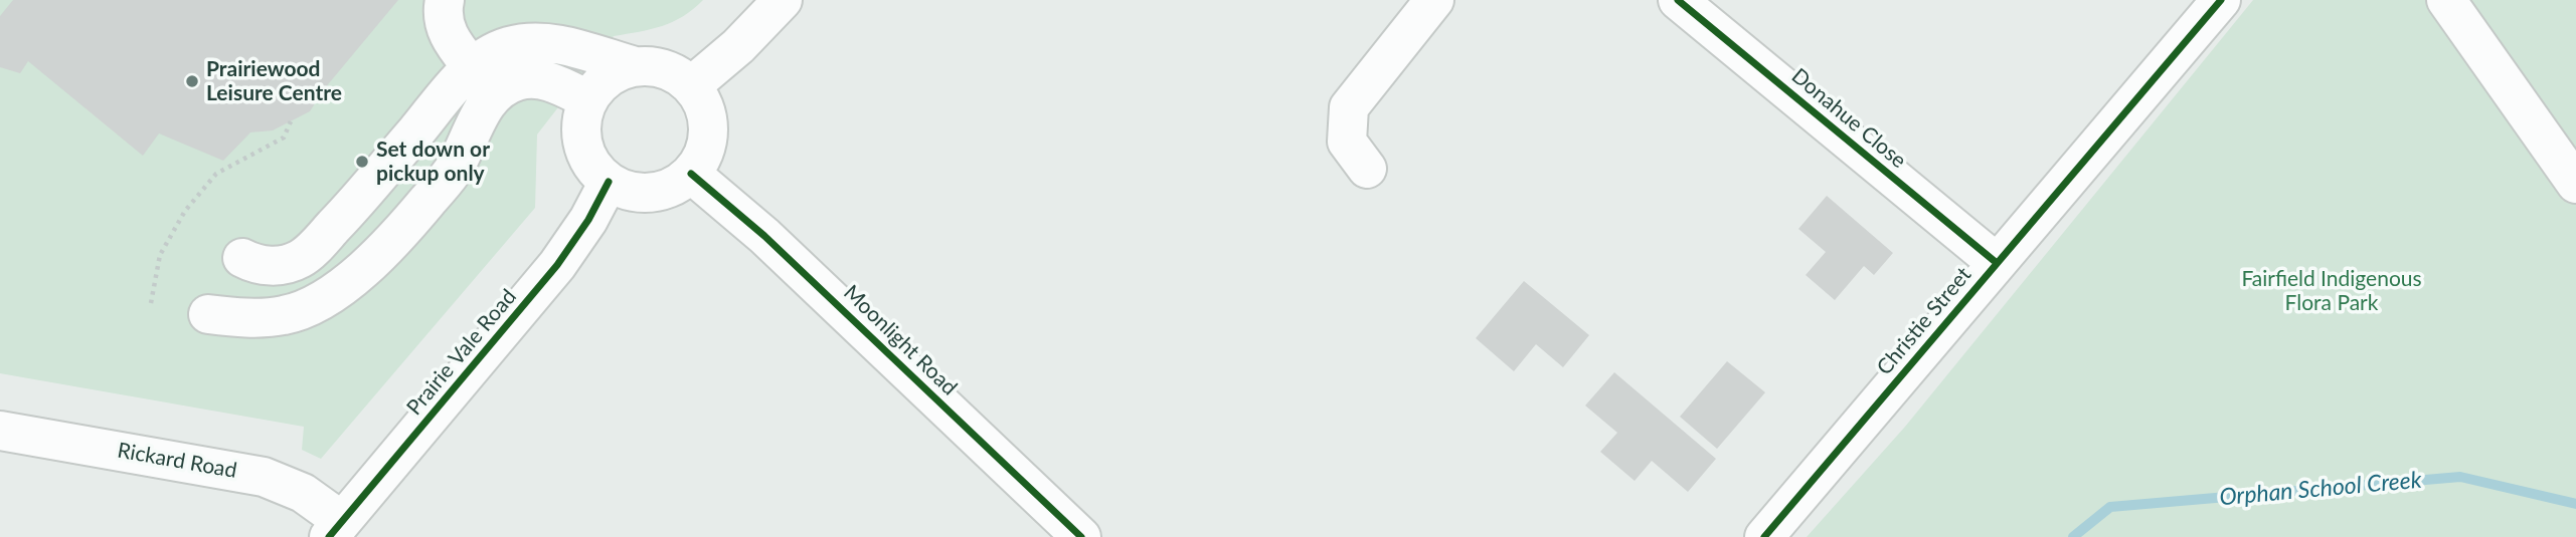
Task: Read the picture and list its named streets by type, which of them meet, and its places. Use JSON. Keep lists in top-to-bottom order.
{
  "streets": {
    "street": [
      "Donahue Close",
      "Christie Street",
      "Moonlight Road",
      "Prairie Vale Road",
      "Rickard Road"
    ]
  },
  "crossings": [
    ["Donahue Close", "Christie Street"],
    ["Moonlight Road", "Prairie Vale Road"],
    ["Prairie Vale Road", "Rickard Road"]
  ],
  "water": ["Orphan School Creek"],
  "parks": ["Fairfield Indigenous Flora Park"],
  "places": ["Prairiewood Leisure Centre", "Set down or pickup only"]
}
